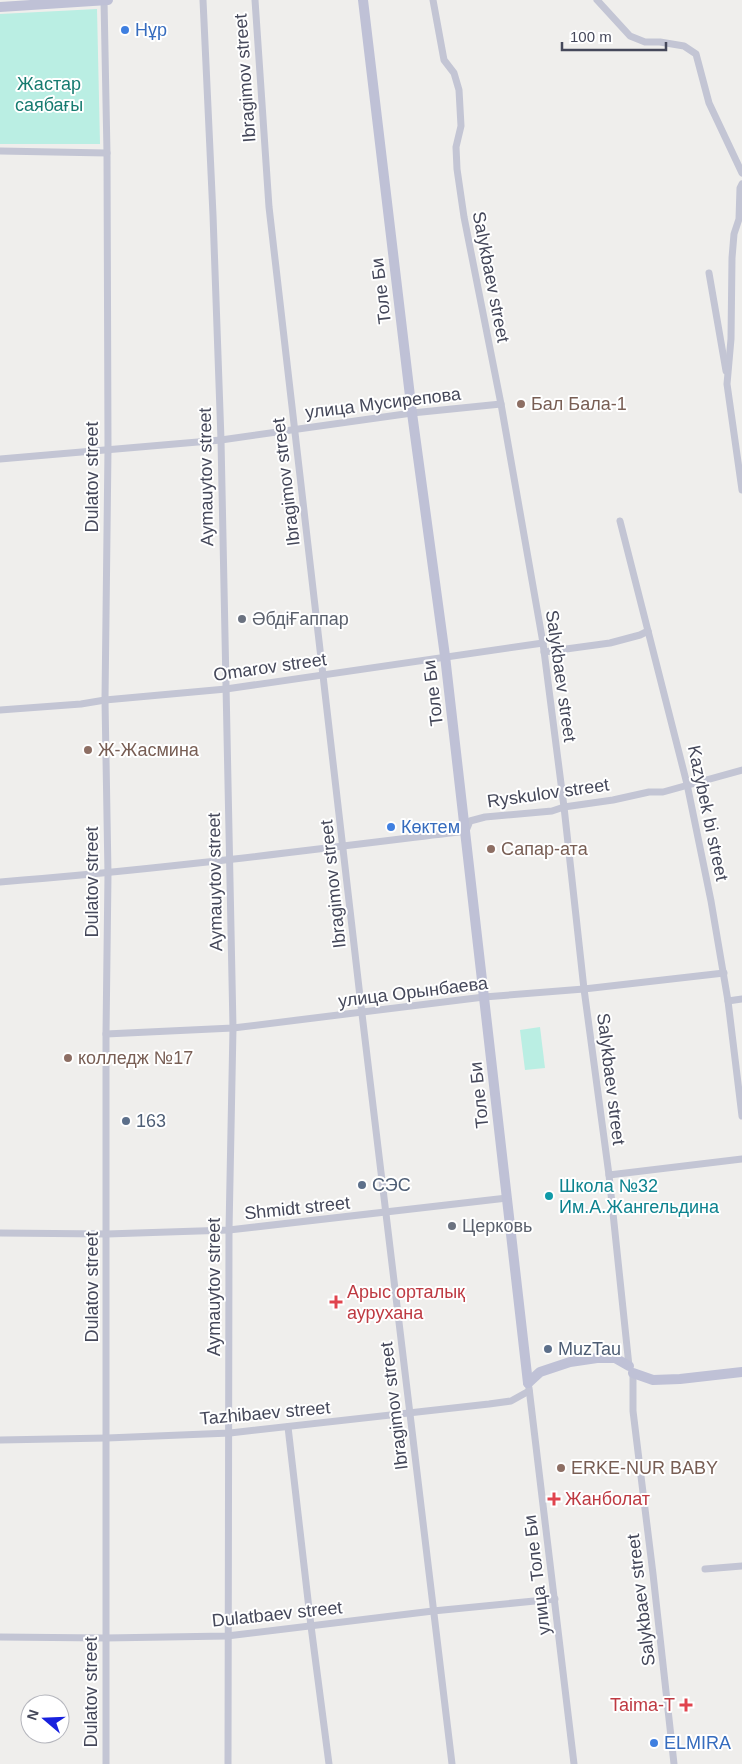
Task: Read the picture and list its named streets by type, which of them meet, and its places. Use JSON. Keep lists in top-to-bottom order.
{
  "streets": {
    "main road": ["Толе Би"],
    "street": [
      "Ibragimov street",
      "Salykbaev street",
      "улица Мусирепова",
      "Dulatov street",
      "Aymauytov street",
      "Omarov street",
      "Ryskulov street",
      "Kazybek bi street",
      "улица Орынбаева",
      "Shmidt street",
      "Tazhibaev street",
      "улица Толе Би",
      "Dulatbaev street"
    ]
  },
  "crossings": [
    ["Ibragimov street", "улица Мусирепова"],
    ["Ibragimov street", "Omarov street"],
    ["Ibragimov street", "Ryskulov street"],
    ["Ibragimov street", "улица Орынбаева"],
    ["Ibragimov street", "Shmidt street"],
    ["Ibragimov street", "Tazhibaev street"],
    ["Ibragimov street", "Dulatbaev street"],
    ["Salykbaev street", "улица Мусирепова"],
    ["Salykbaev street", "Omarov street"],
    ["Salykbaev street", "Ryskulov street"],
    ["Salykbaev street", "улица Орынбаева"],
    ["Толе Би", "улица Мусирепова"],
    ["Толе Би", "Omarov street"],
    ["Толе Би", "Ryskulov street"],
    ["Толе Би", "улица Орынбаева"],
    ["Толе Би", "Shmidt street"],
    ["Толе Би", "Tazhibaev street"],
    ["Толе Би", "улица Толе Би"],
    ["улица Мусирепова", "Dulatov street"],
    ["улица Мусирепова", "Aymauytov street"],
    ["Dulatov street", "Omarov street"],
    ["Dulatov street", "Ryskulov street"],
    ["Dulatov street", "улица Орынбаева"],
    ["Dulatov street", "Shmidt street"],
    ["Dulatov street", "Tazhibaev street"],
    ["Dulatov street", "Dulatbaev street"],
    ["Aymauytov street", "Omarov street"],
    ["Aymauytov street", "Ryskulov street"],
    ["Aymauytov street", "улица Орынбаева"],
    ["Aymauytov street", "Shmidt street"],
    ["Aymauytov street", "Tazhibaev street"],
    ["Aymauytov street", "Dulatbaev street"],
    ["Ryskulov street", "Kazybek bi street"],
    ["Kazybek bi street", "улица Орынбаева"],
    ["Tazhibaev street", "улица Толе Би"],
    ["улица Толе Би", "Dulatbaev street"]
  ],
  "parks": ["Жастар саябағы"],
  "places": {
    "other": [
      "Нұр",
      "Бал Бала-1",
      "ӘбдіҒаппар",
      "Ж-Жасмина",
      "Көктем",
      "Сапар-ата",
      "колледж №17",
      "163",
      "СЭС",
      "Школа №32 Им.А.Жангельдина",
      "Церковь",
      "MuzTau",
      "ERKE-NUR BABY",
      "ELMIRA"
    ],
    "health": ["Арыс орталық аурухана", "Жанболат", "Taima-T"]
  },
  "scale_bar": "100 m",
  "north": "left"
}
